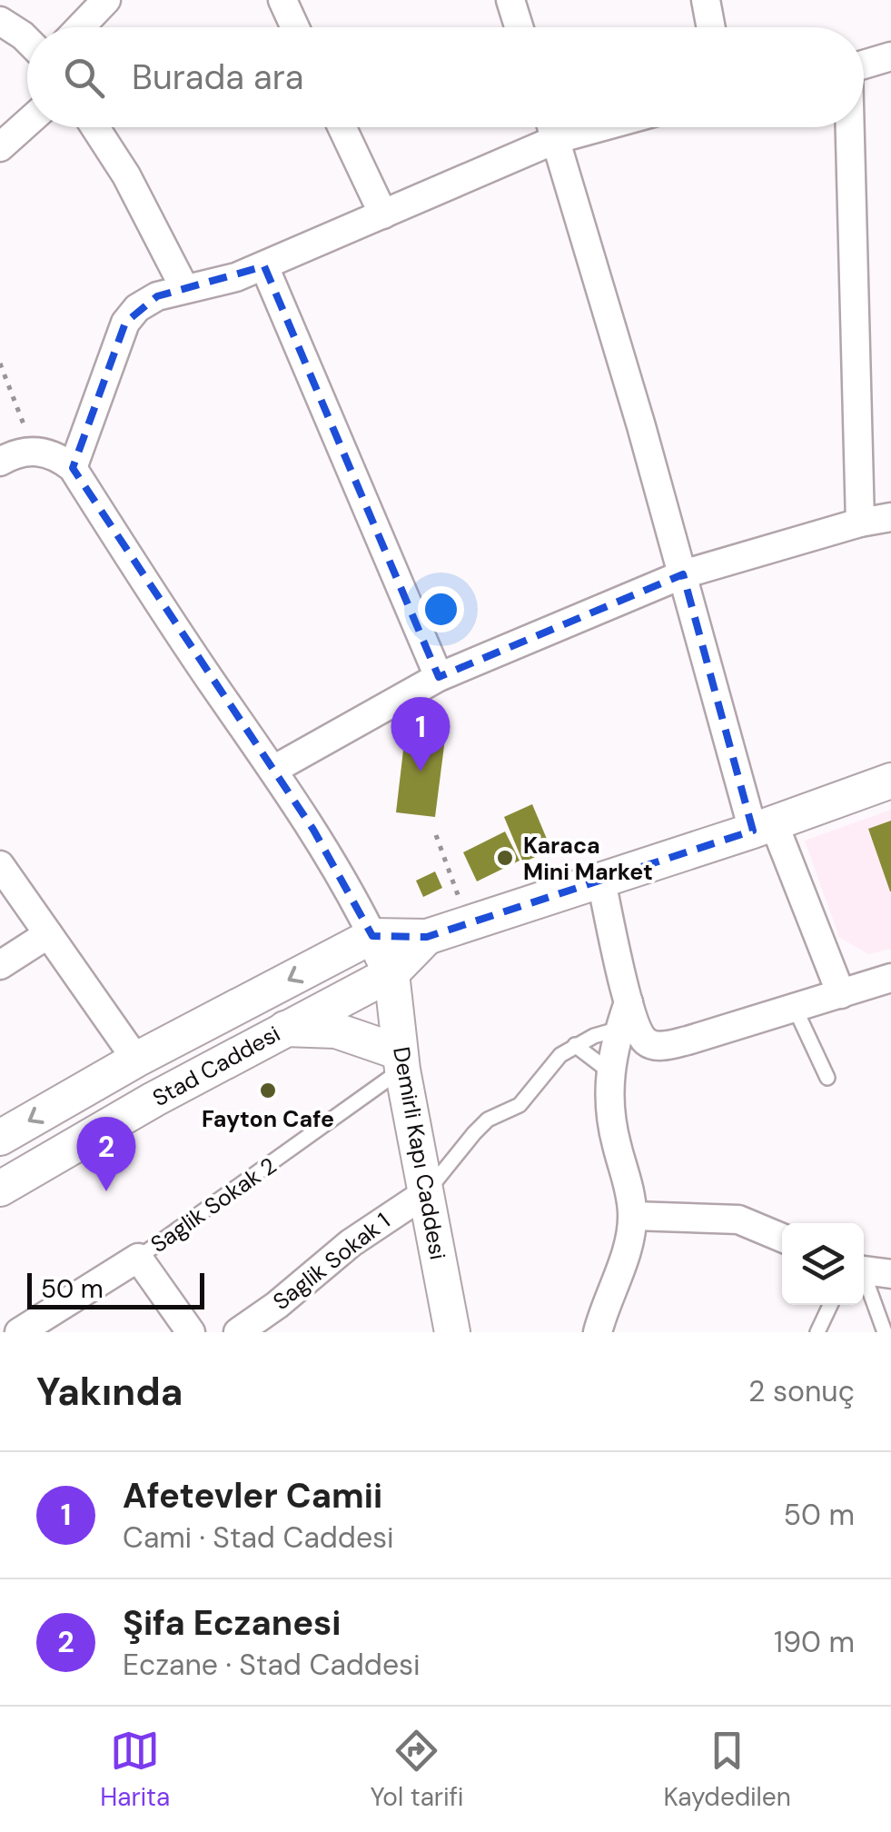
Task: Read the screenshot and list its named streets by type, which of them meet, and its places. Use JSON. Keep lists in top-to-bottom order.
{
  "streets": {
    "street": [
      "Stad Caddesi",
      "Demirli Kapı Caddesi",
      "Saglik Sokak 2",
      "Saglik Sokak 1"
    ]
  },
  "crossings": [
    ["Stad Caddesi", "Demirli Kapı Caddesi"],
    ["Demirli Kapı Caddesi", "Saglik Sokak 2"],
    ["Demirli Kapı Caddesi", "Saglik Sokak 1"]
  ],
  "places": ["Karaca Mini Market", "Fayton Cafe"],
  "scale_bar": "50 m",
  "page": {
    "search": "Burada ara",
    "pins": ["1", "2"],
    "scale": "50 m",
    "heading": ["Yakında", "2 sonuç"],
    "list": [
      {
        "mark": "1",
        "name": "Afetevler Camii",
        "note": "Cami · Stad Caddesi",
        "value": "50 m"
      },
      {
        "mark": "2",
        "name": "Şifa Eczanesi",
        "note": "Eczane · Stad Caddesi",
        "value": "190 m"
      }
    ],
    "nav": ["Harita", "Yol tarifi", "Kaydedilen"]
  }
}
